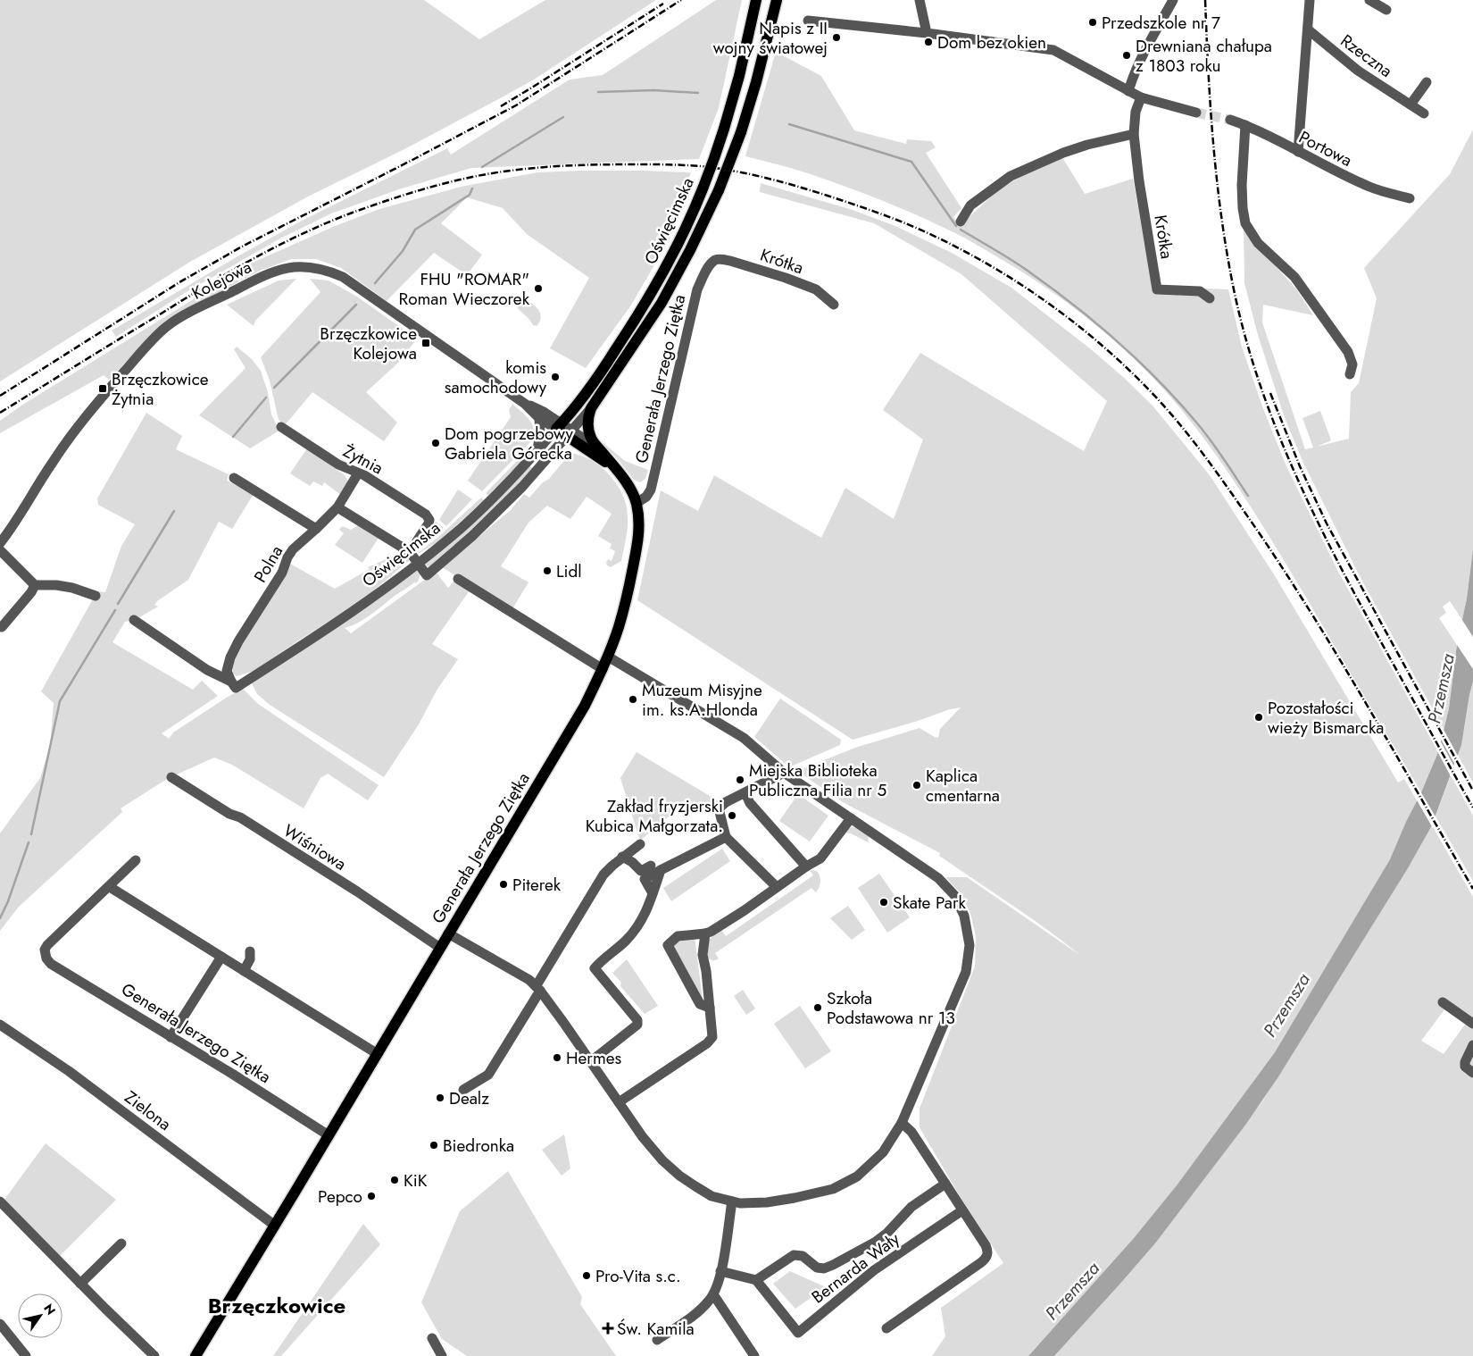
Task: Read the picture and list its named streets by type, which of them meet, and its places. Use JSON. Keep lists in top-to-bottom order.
{
  "streets": {
    "main road": ["Oświęcimska", "Generała Jerzego Ziętka"],
    "street": [
      "Rzeczna",
      "Portowa",
      "Krótka",
      "Kolejowa",
      "Żytnia",
      "Polna",
      "Wiśniowa",
      "Zielona",
      "Bernarda Wały"
    ]
  },
  "crossings": [
    ["Oświęcimska", "Kolejowa"],
    ["Oświęcimska", "Polna"],
    ["Krótka", "Generała Jerzego Ziętka"],
    ["Generała Jerzego Ziętka", "Wiśniowa"],
    ["Generała Jerzego Ziętka", "Zielona"],
    ["Żytnia", "Polna"]
  ],
  "districts": ["Brzęczkowice"],
  "water": ["Przemsza"],
  "places": {
    "other": [
      "Przedszkole nr 7",
      "Napis z II wojny światowej",
      "Dom bez okien",
      "Drewniana chałupa z 1803 roku",
      "FHU \"ROMAR\" Roman Wieczorek",
      "komis samochodowy",
      "Dom pogrzebowy Gabriela Górecka",
      "Lidl",
      "Muzeum Misyjne im. ks.A.Hlonda",
      "Pozostałości wieży Bismarcka",
      "Miejska Biblioteka Publiczna Filia nr 5",
      "Kaplica cmentarna",
      "Zakład fryzjerski Kubica Małgorzata.",
      "Piterek",
      "Skate Park",
      "Szkoła Podstawowa nr 13",
      "Hermes",
      "Dealz",
      "Biedronka",
      "KiK",
      "Pepco",
      "Pro-Vita s.c."
    ],
    "transit": ["Brzęczkowice Kolejowa", "Brzęczkowice Żytnia"],
    "health": ["Św. Kamila"]
  },
  "north": "top right"
}
